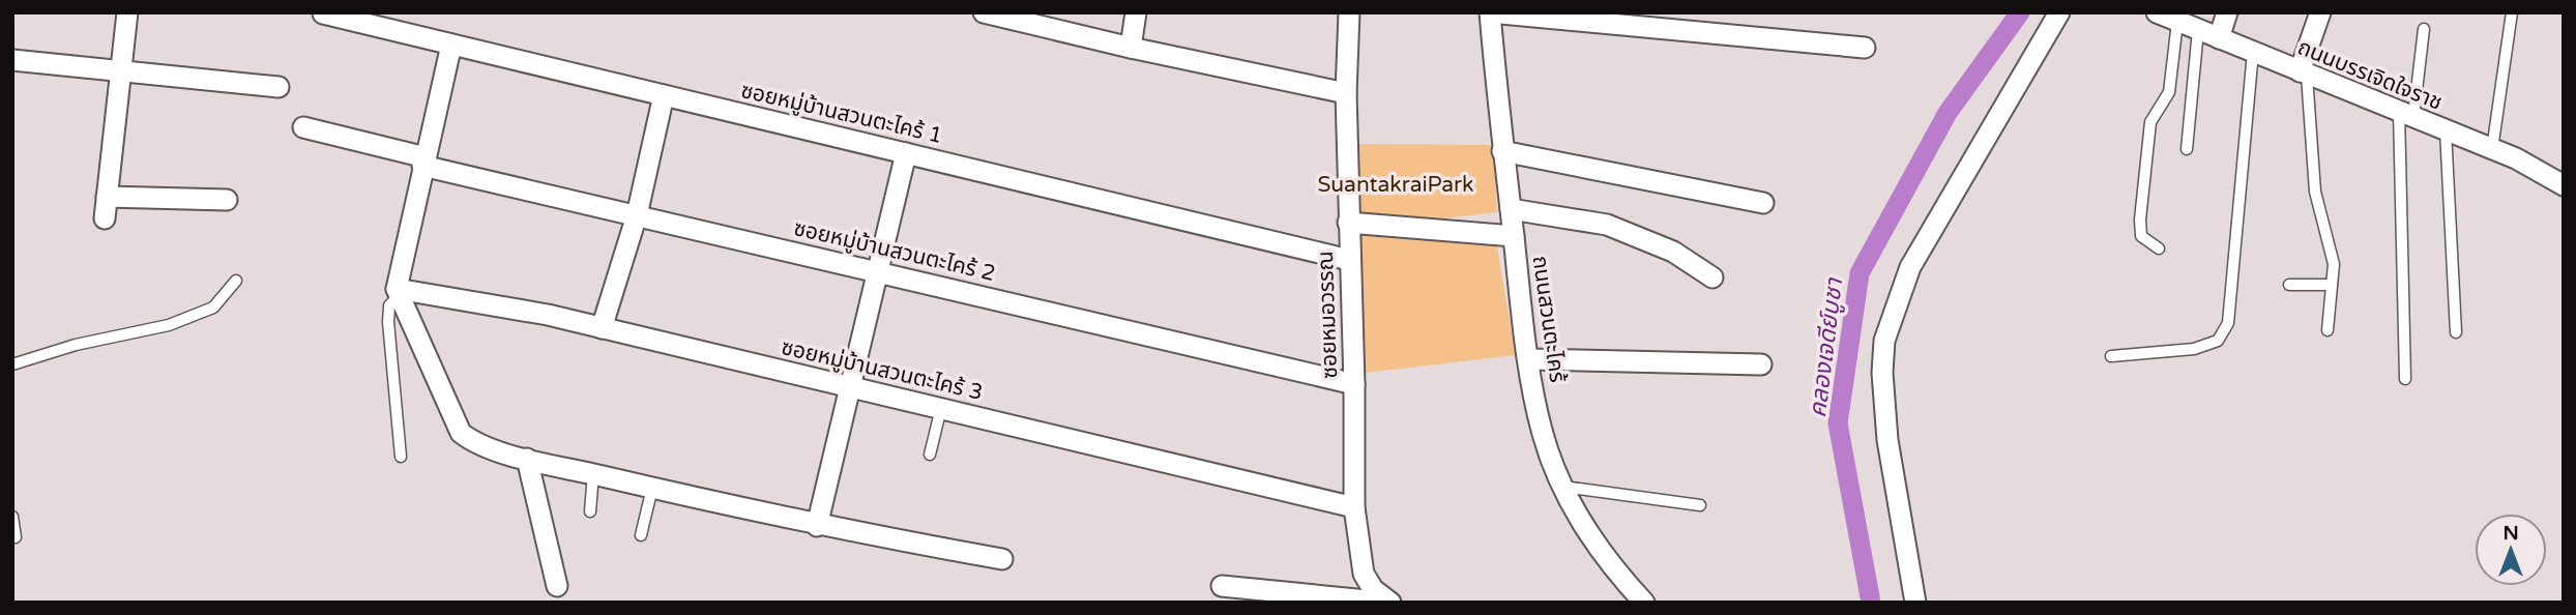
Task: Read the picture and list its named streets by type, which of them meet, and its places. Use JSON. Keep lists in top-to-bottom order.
{
  "streets": {
    "street": [
      "ถนนบรรเจิดใจราช",
      "ซอยหมู่บ้านสวนตะไคร้ 1",
      "ซอยหมู่บ้านสวนตะไคร้ 2",
      "ซอยหมอวรรณ",
      "ถนนสวนตะไคร้",
      "ซอยหมู่บ้านสวนตะไคร้ 3"
    ]
  },
  "crossings": [
    ["ซอยหมู่บ้านสวนตะไคร้ 1", "ซอยหมอวรรณ"],
    ["ซอยหมู่บ้านสวนตะไคร้ 2", "ซอยหมอวรรณ"],
    ["ซอยหมอวรรณ", "ซอยหมู่บ้านสวนตะไคร้ 3"]
  ],
  "water": ["คลองเจดีย์บูชา"],
  "parks": ["SuantakraiPark"],
  "north": "top"
}
